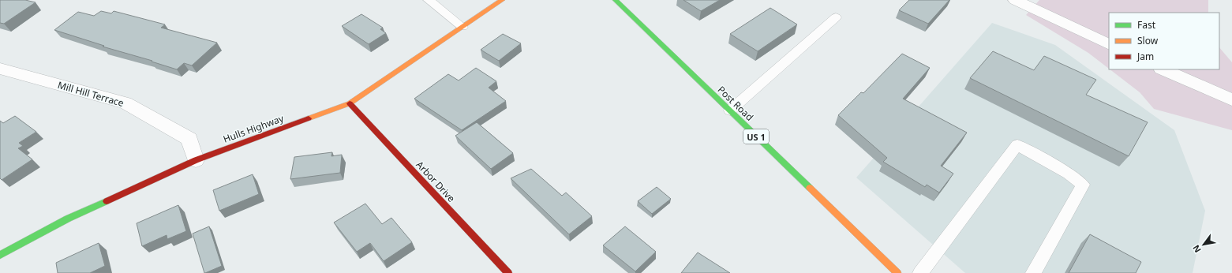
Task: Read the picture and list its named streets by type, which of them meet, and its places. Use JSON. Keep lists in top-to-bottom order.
{
  "streets": {
    "street": [
      "Mill Hill Terrace",
      "Post Road",
      "Hulls Highway",
      "US 1",
      "Arbor Drive"
    ]
  },
  "crossings": [
    ["Mill Hill Terrace", "Hulls Highway"],
    ["Hulls Highway", "Arbor Drive"]
  ],
  "legend": ["Fast", "Slow", "Jam"],
  "north": "bottom left"
}
